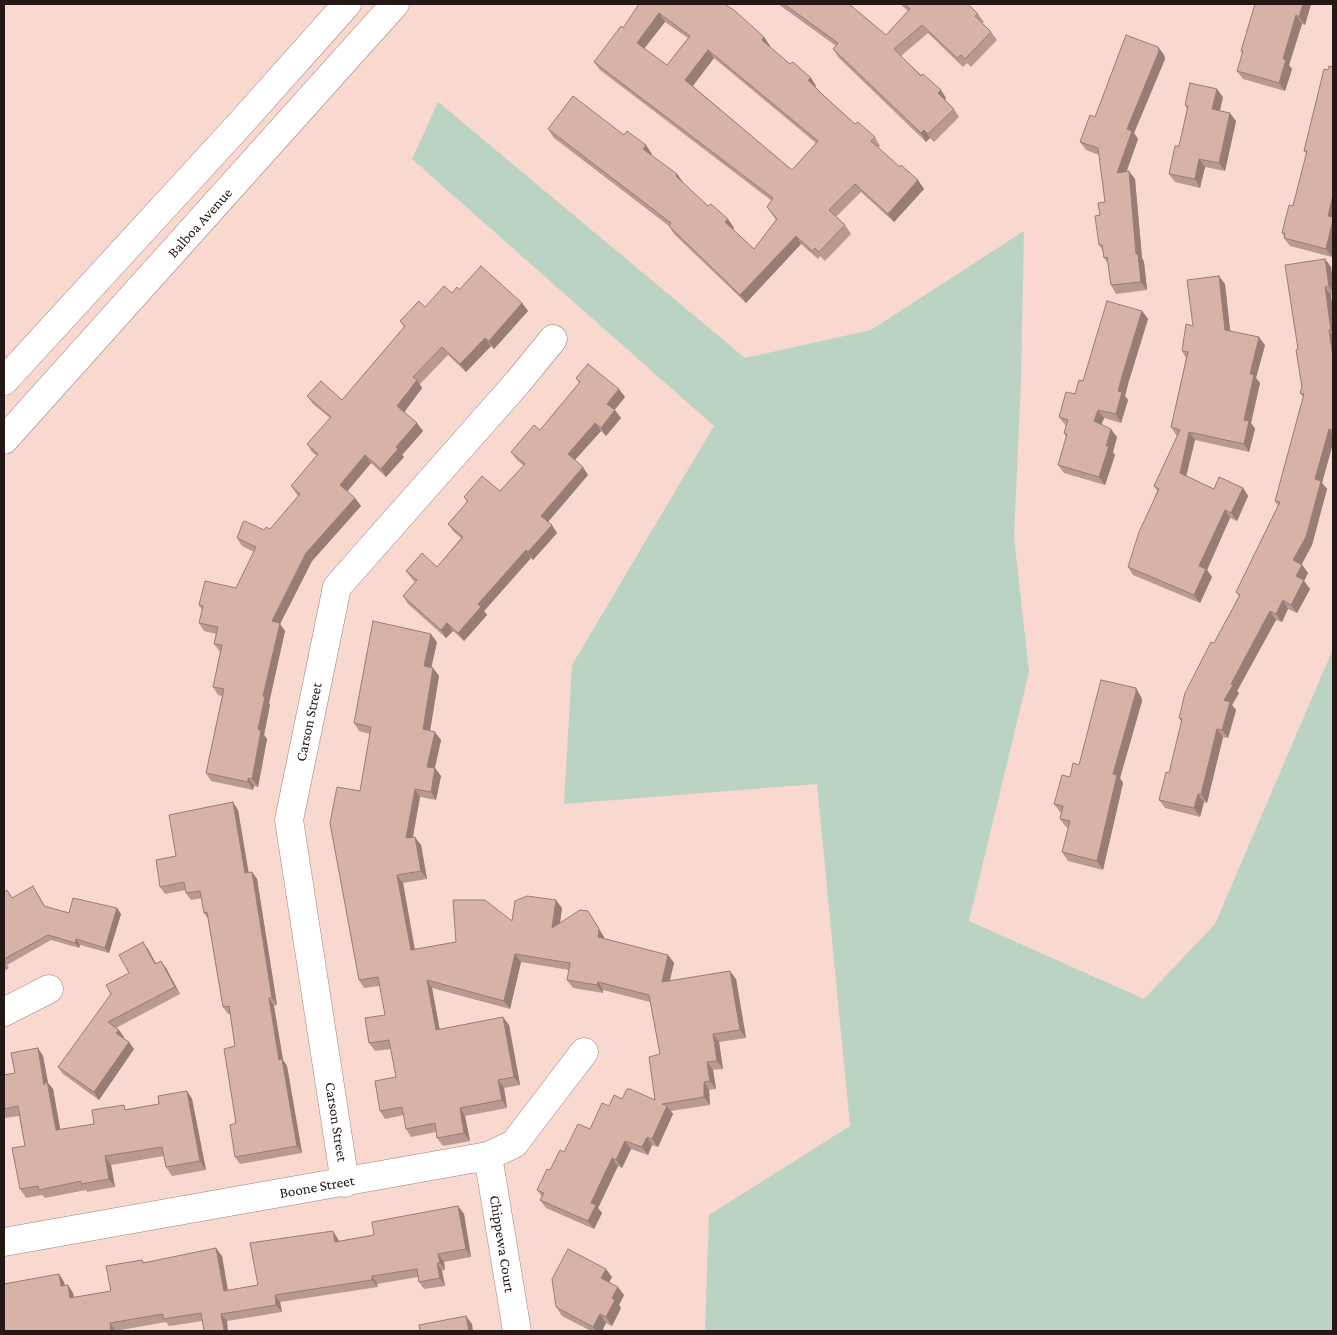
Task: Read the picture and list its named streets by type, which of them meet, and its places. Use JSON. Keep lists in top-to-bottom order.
{
  "streets": {
    "street": [
      "Balboa Avenue",
      "Carson Street",
      "Boone Street",
      "Chippewa Court"
    ]
  },
  "crossings": [
    ["Carson Street", "Boone Street"],
    ["Boone Street", "Chippewa Court"]
  ]
}
